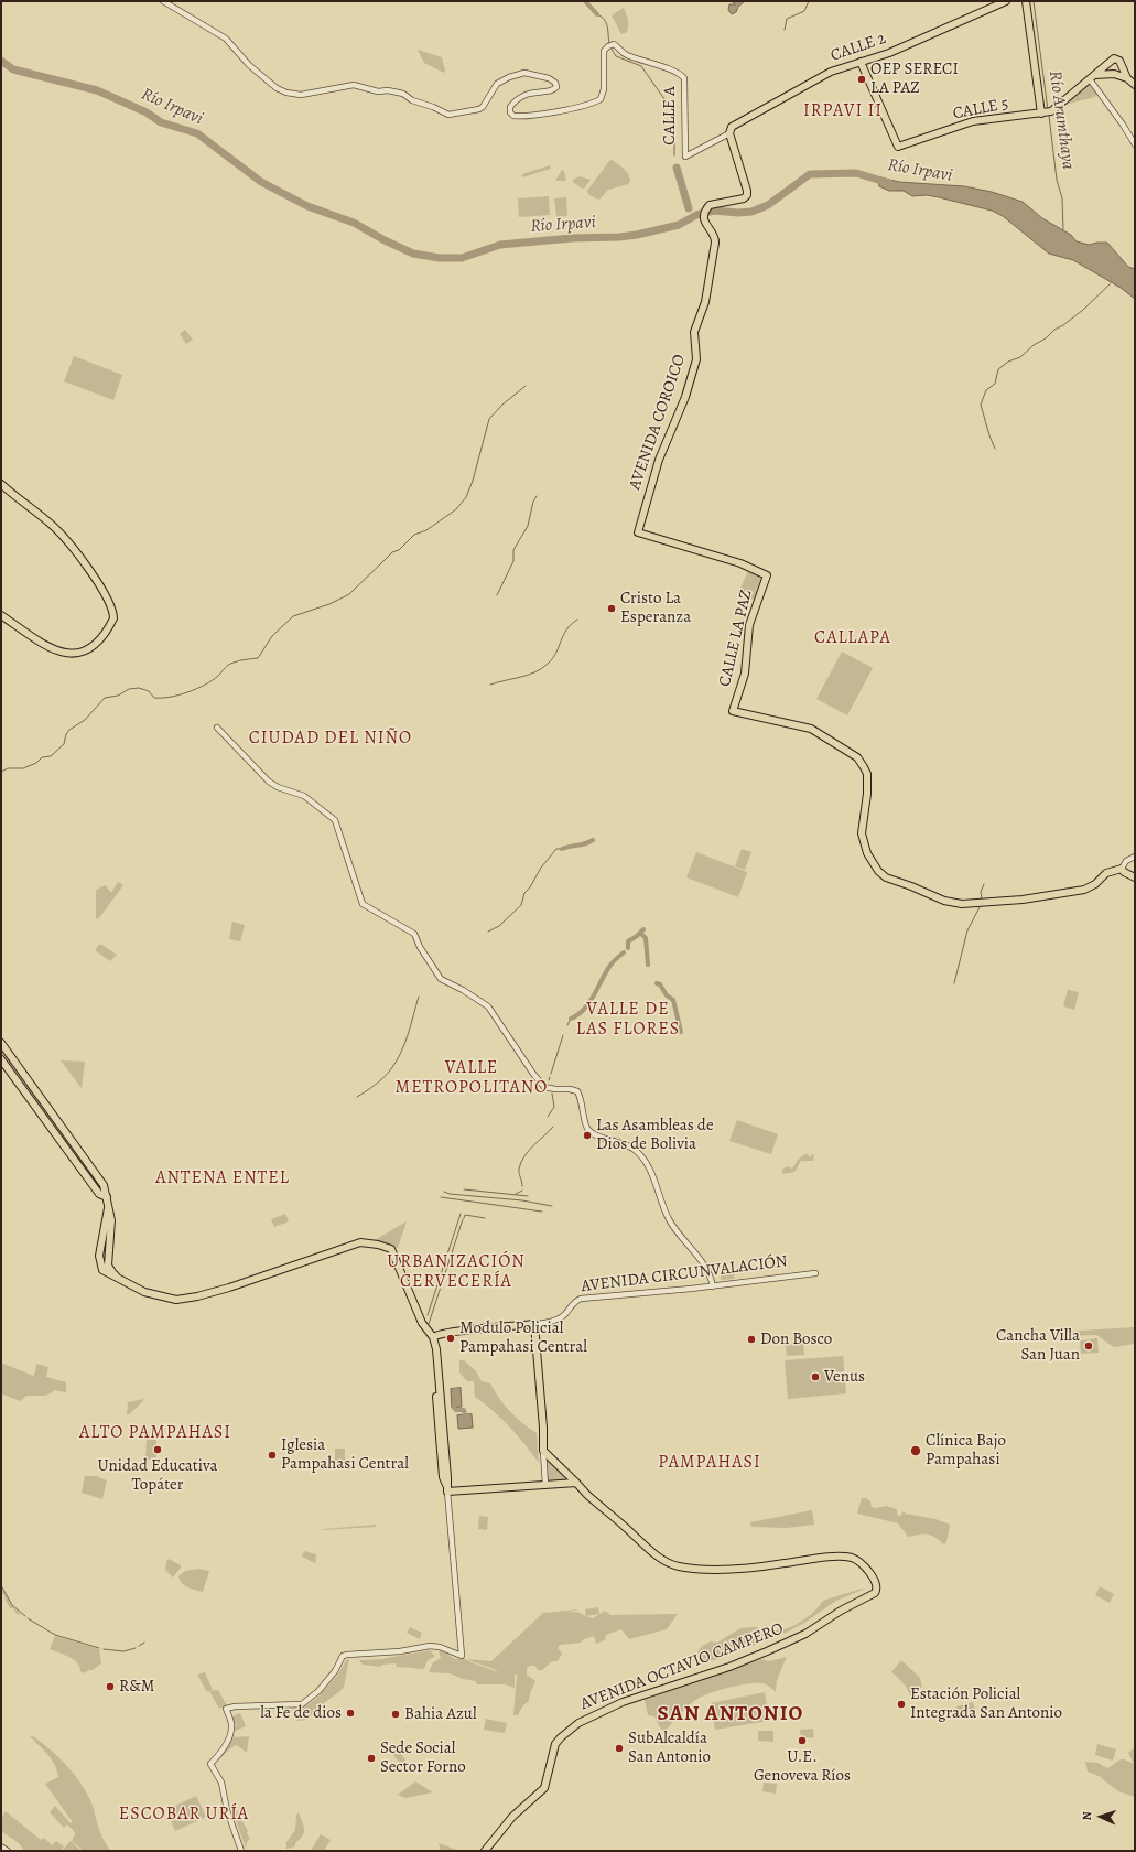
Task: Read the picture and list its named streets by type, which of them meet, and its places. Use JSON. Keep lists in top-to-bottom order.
{
  "streets": {
    "main road": [
      "CALLE 2",
      "CALLE 5",
      "AVENIDA COROICO",
      "CALLE LA PAZ",
      "AVENIDA CIRCUNVALACIÓN",
      "AVENIDA OCTAVIO CAMPERO"
    ],
    "street": ["CALLE A"]
  },
  "crossings": [
    ["CALLE 2", "CALLE 5"],
    ["CALLE 2", "CALLE A"],
    ["CALLE 2", "AVENIDA COROICO"],
    ["CALLE A", "AVENIDA COROICO"],
    ["AVENIDA COROICO", "CALLE LA PAZ"]
  ],
  "districts": [
    "IRPAVI II",
    "CALLAPA",
    "CIUDAD DEL NIÑO",
    "VALLE DE LAS FLORES",
    "VALLE METROPOLITANO",
    "ANTENA ENTEL",
    "URBANIZACIÓN CERVECERÍA",
    "ALTO PAMPAHASI",
    "PAMPAHASI",
    "SAN ANTONIO",
    "ESCOBAR URÍA"
  ],
  "water": ["Río Irpavi", "Río Arumthaya"],
  "places": [
    "OEP SERECI LA PAZ",
    "Cristo La Esperanza",
    "Las Asambleas de Dios de Bolivia",
    "Modulo Policial Pampahasi Central",
    "Don Bosco",
    "Cancha Villa San Juan",
    "Venus",
    "Unidad Educativa Topáter",
    "Clínica Bajo Pampahasi",
    "Iglesia Pampahasi Central",
    "R&M",
    "Estación Policial Integrada San Antonio",
    "la Fe de dios",
    "Bahia Azul",
    "U.E. Genoveva Ríos",
    "SubAlcaldía San Antonio",
    "Sede Social Sector Forno"
  ],
  "north": "left"
}
